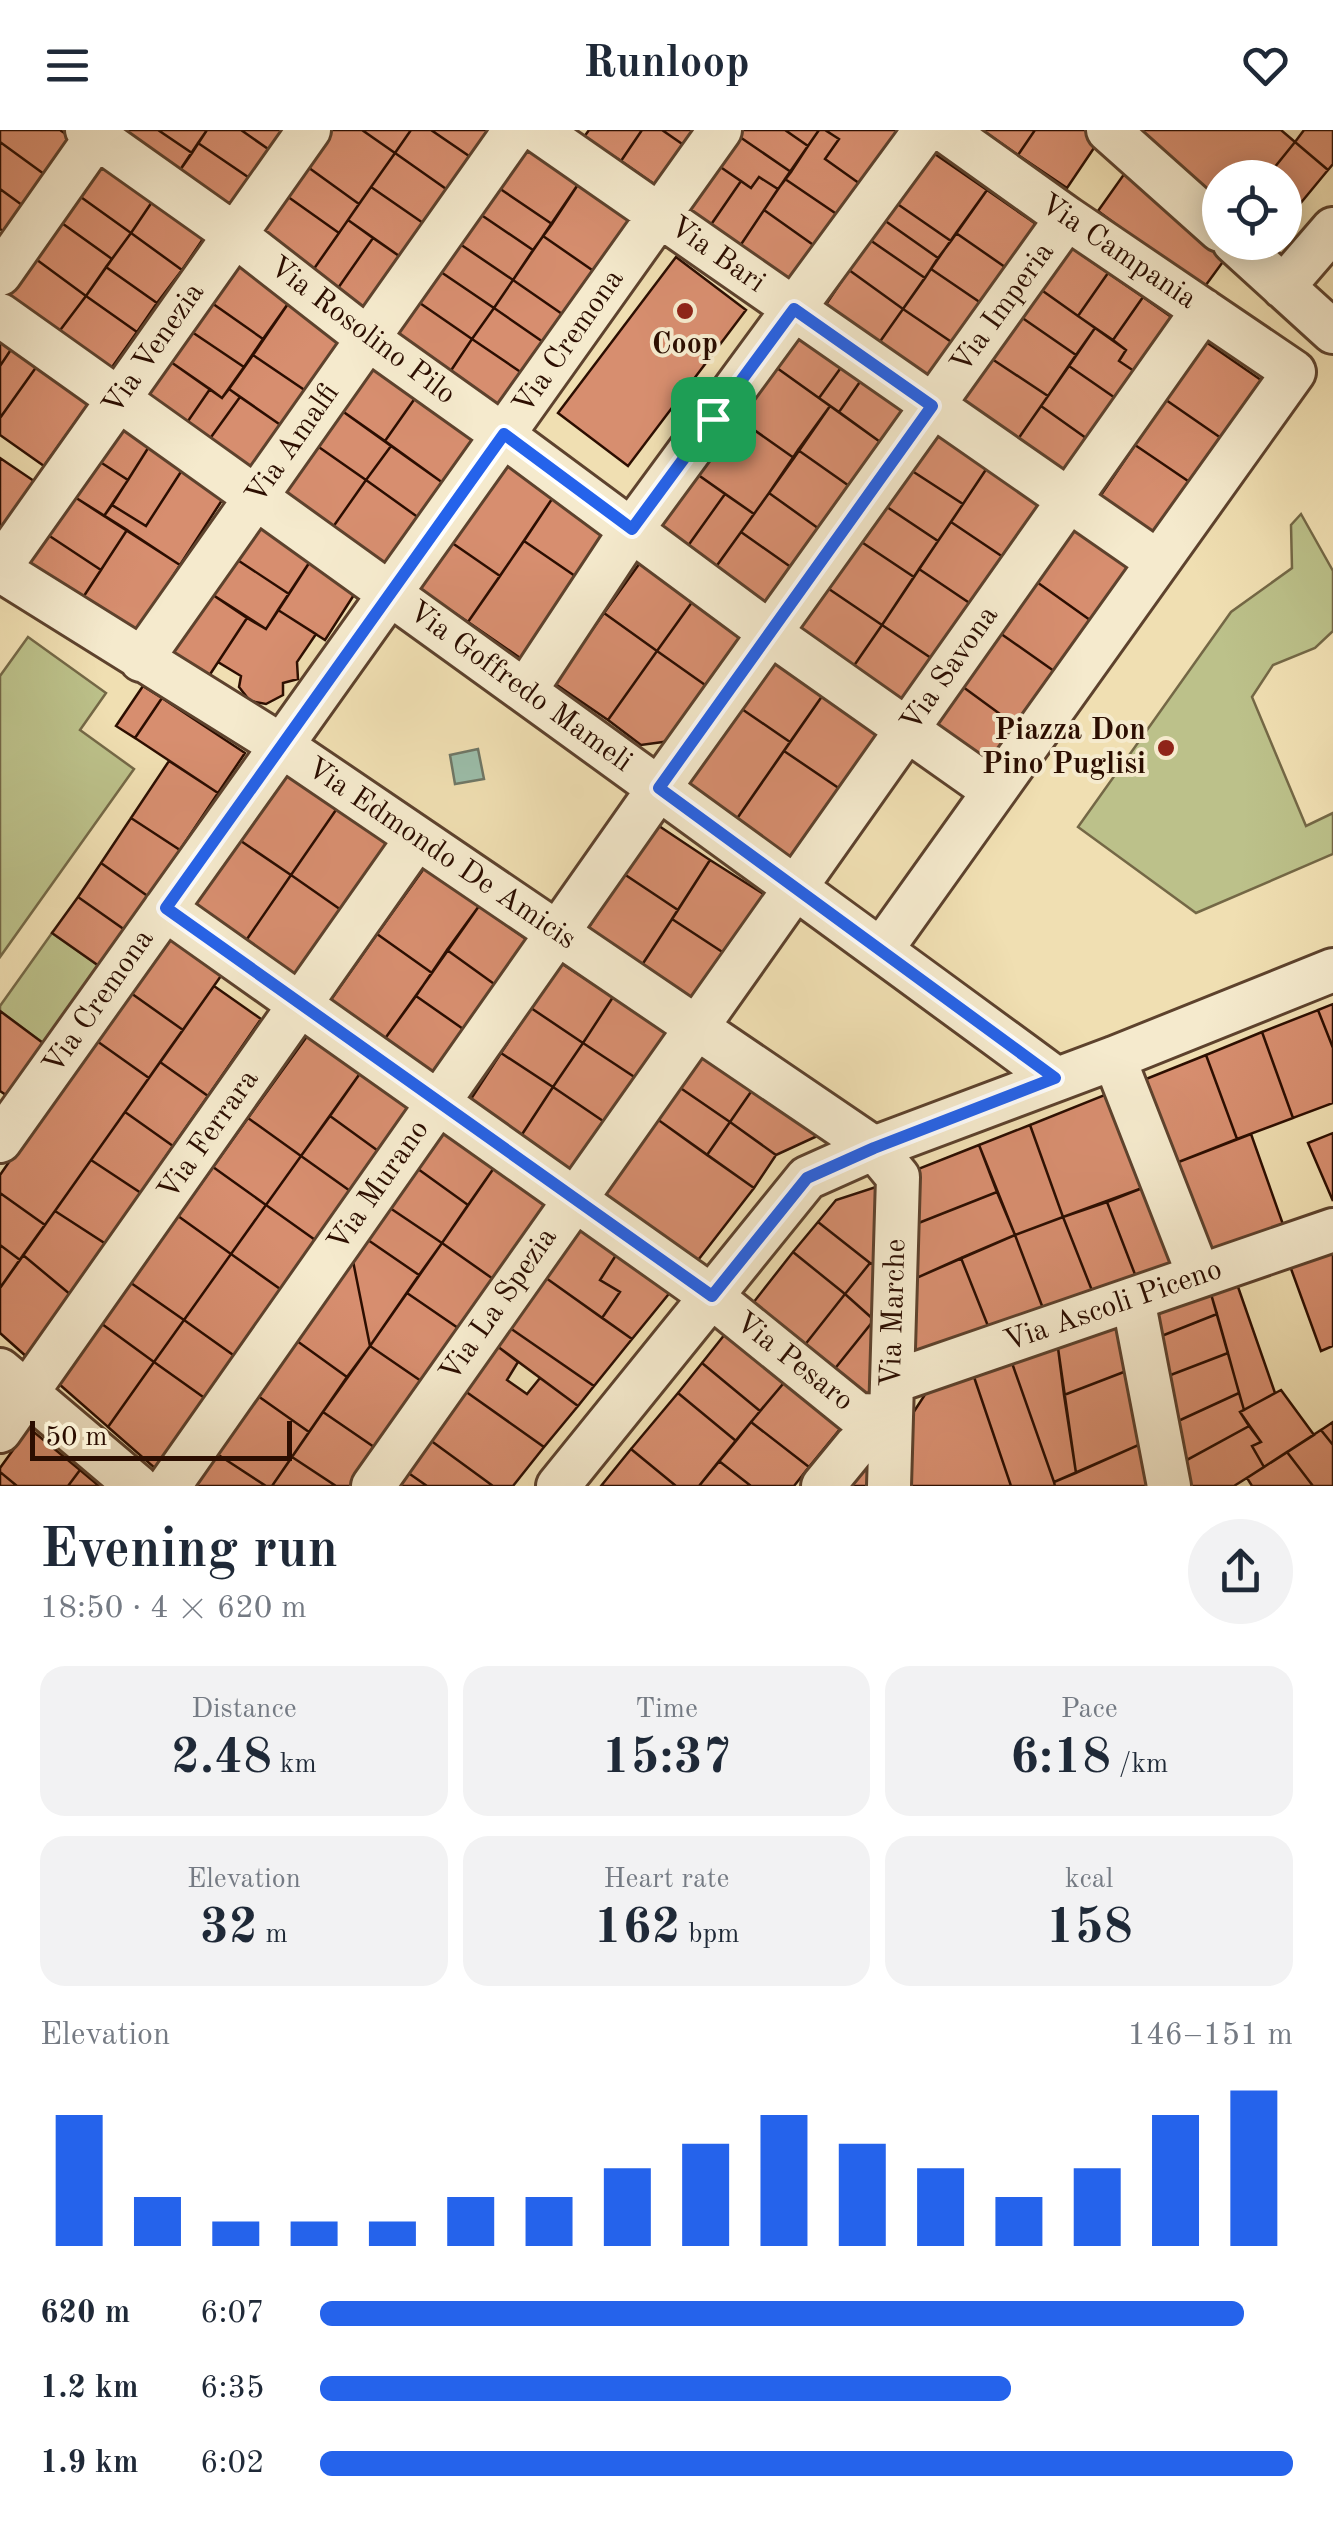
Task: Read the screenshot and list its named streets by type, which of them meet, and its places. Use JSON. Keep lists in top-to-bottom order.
{
  "streets": {
    "street": [
      "Via Campania",
      "Via Bari",
      "Via Imperia",
      "Via Rosolino Pilo",
      "Via Cremona",
      "Via Venezia",
      "Via Amalfi",
      "Via Savona",
      "Via Goffredo Mameli",
      "Via Edmondo De Amicis",
      "Via Ferrara",
      "Via Murano",
      "Via La Spezia",
      "Via Ascoli Piceno",
      "Via Marche",
      "Via Pesaro"
    ]
  },
  "crossings": [
    ["Via Campania", "Via Bari"],
    ["Via Campania", "Via Imperia"],
    ["Via Campania", "Via Savona"],
    ["Via Bari", "Via Imperia"],
    ["Via Bari", "Via Cremona"],
    ["Via Bari", "Via Savona"],
    ["Via Imperia", "Via Rosolino Pilo"],
    ["Via Imperia", "Via Goffredo Mameli"],
    ["Via Imperia", "Via Murano"],
    ["Via Rosolino Pilo", "Via Cremona"],
    ["Via Rosolino Pilo", "Via Venezia"],
    ["Via Rosolino Pilo", "Via Amalfi"],
    ["Via Rosolino Pilo", "Via Savona"],
    ["Via Cremona", "Via Goffredo Mameli"],
    ["Via Cremona", "Via Edmondo De Amicis"],
    ["Via Cremona", "Via Pesaro"],
    ["Via Venezia", "Via Goffredo Mameli"],
    ["Via Venezia", "Via Edmondo De Amicis"],
    ["Via Amalfi", "Via Goffredo Mameli"],
    ["Via Amalfi", "Via Edmondo De Amicis"],
    ["Via Savona", "Via Goffredo Mameli"],
    ["Via Savona", "Via Edmondo De Amicis"],
    ["Via Savona", "Via La Spezia"],
    ["Via Goffredo Mameli", "Via Murano"],
    ["Via Edmondo De Amicis", "Via Ferrara"],
    ["Via Edmondo De Amicis", "Via Murano"],
    ["Via Edmondo De Amicis", "Via La Spezia"],
    ["Via Edmondo De Amicis", "Via Marche"],
    ["Via Ferrara", "Via Pesaro"],
    ["Via Murano", "Via Pesaro"],
    ["Via La Spezia", "Via Pesaro"],
    ["Via Ascoli Piceno", "Via Marche"],
    ["Via Ascoli Piceno", "Via Pesaro"],
    ["Via Marche", "Via Pesaro"]
  ],
  "places": ["Coop", "Piazza Don Pino Puglisi"],
  "scale_bar": "50 m",
  "page": {
    "header": "Runloop",
    "scale": "50 m",
    "heading": ["Evening run", "18:50 · 4 × 620 m"],
    "stats": [
      ["Distance", "2.48 km"],
      ["Time", "15:37"],
      ["Pace", "6:18 /km"],
      ["Elevation", "32 m"],
      ["Heart rate", "162 bpm"],
      ["kcal", "158"]
    ],
    "chart": ["Elevation", "146–151 m"],
    "list": [
      {
        "name": "620 m",
        "note": "6:07"
      },
      {
        "name": "1.2 km",
        "note": "6:35"
      },
      {
        "name": "1.9 km",
        "note": "6:02"
      }
    ]
  }
}
